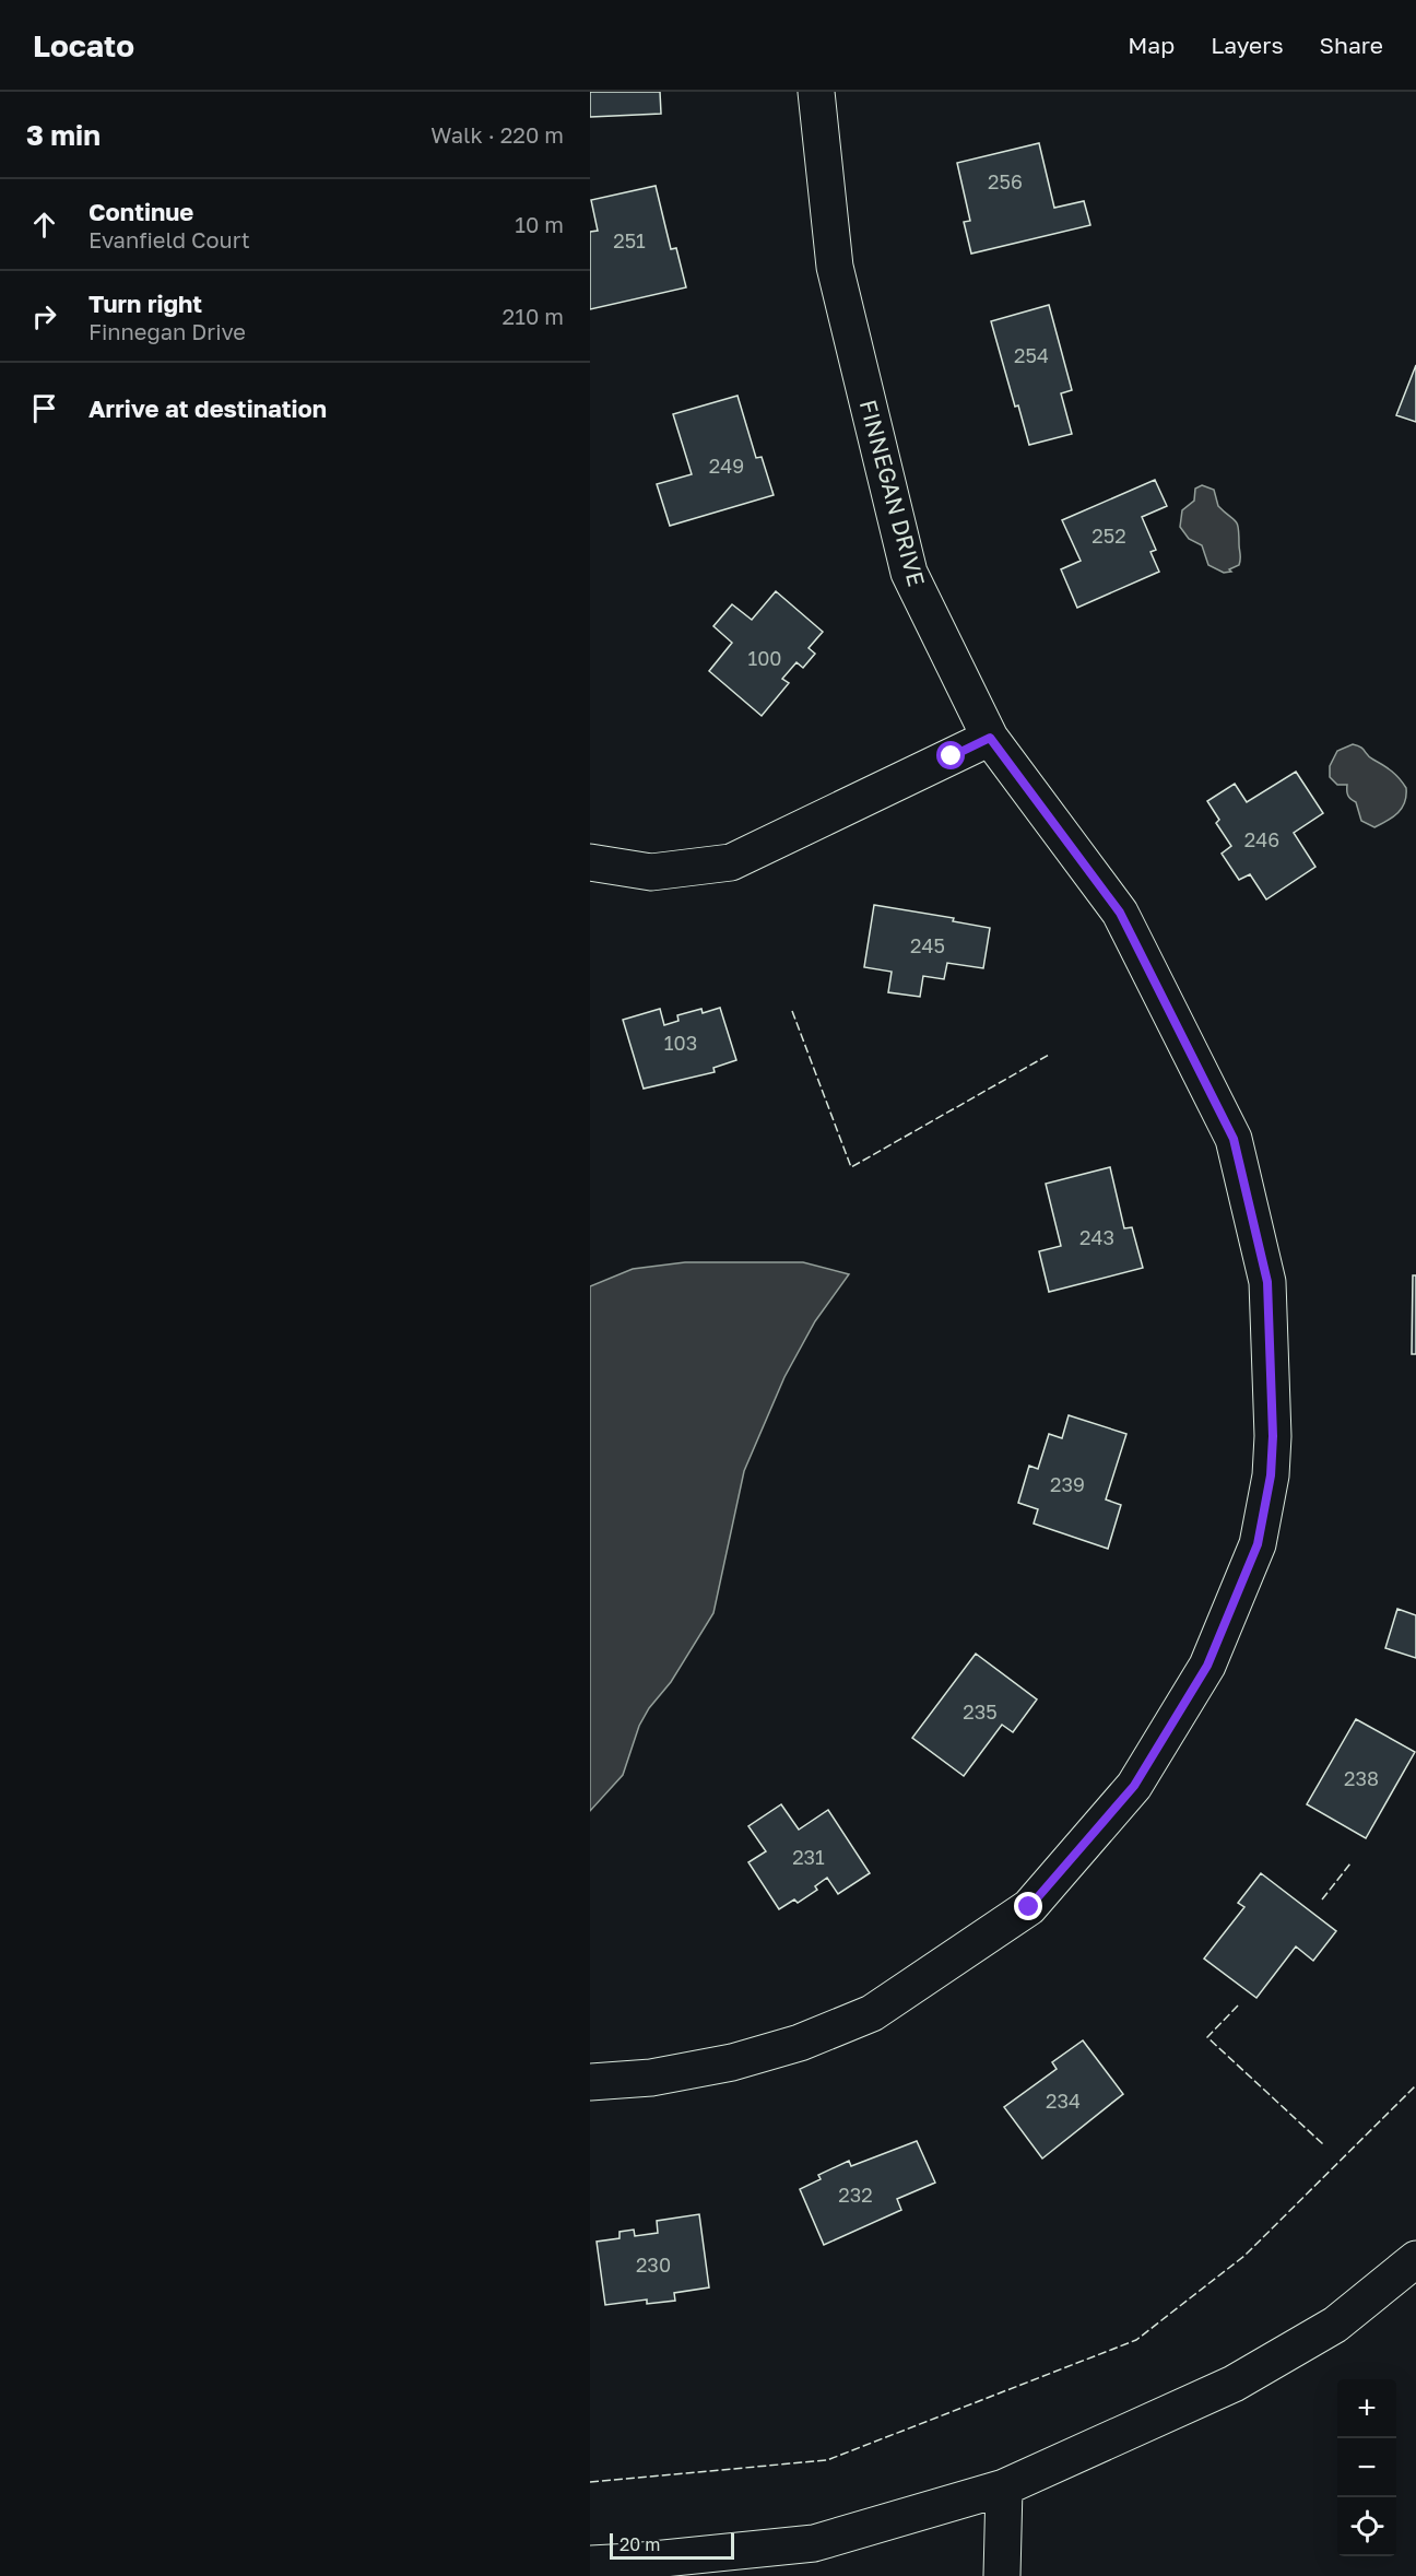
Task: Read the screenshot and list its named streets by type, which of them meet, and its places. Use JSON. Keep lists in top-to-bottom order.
{
  "streets": {
    "street": ["FINNEGAN DRIVE"]
  },
  "house_numbers": [
    "256",
    "251",
    "254",
    "249",
    "252",
    "100",
    "246",
    "245",
    "103",
    "243",
    "239",
    "235",
    "238",
    "231",
    "234",
    "232",
    "230"
  ],
  "scale_bar": "20 m",
  "page": {
    "header": "Locato",
    "nav": ["Map", "Layers", "Share"],
    "heading": ["3 min", "Walk · 220 m"],
    "list": [
      ["Continue", "Evanfield Court", "10 m"],
      ["Turn right", "Finnegan Drive", "210 m"],
      "Arrive at destination"
    ],
    "map_buttons": ["+", "−"],
    "scale": "20 m"
  }
}
